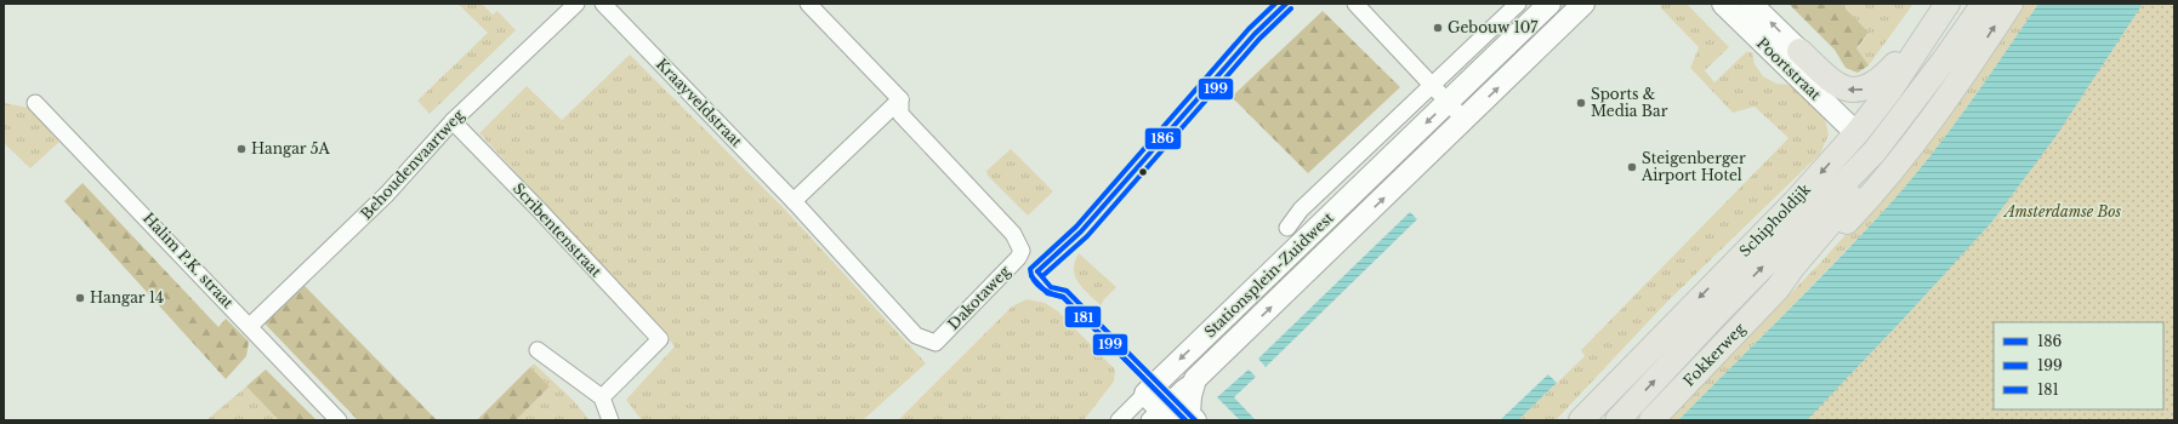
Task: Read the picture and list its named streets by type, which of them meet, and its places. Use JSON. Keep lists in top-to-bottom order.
{
  "streets": {
    "main road": ["Schipholdijk", "Fokkerweg"],
    "street": [
      "Poortstraat",
      "Kraayveldstraat",
      "Behoudenvaartweg",
      "Scribentenstraat",
      "Halim P.K. straat",
      "Stationsplein-Zuidwest",
      "Dakotaweg"
    ]
  },
  "crossings": [
    ["Poortstraat", "Schipholdijk"],
    ["Kraayveldstraat", "Dakotaweg"],
    ["Behoudenvaartweg", "Scribentenstraat"],
    ["Behoudenvaartweg", "Halim P.K. straat"]
  ],
  "parks": ["Amsterdamse Bos"],
  "places": [
    "Gebouw 107",
    "Sports & Media Bar",
    "Hangar 5A",
    "Steigenberger Airport Hotel",
    "Hangar 14"
  ],
  "lines": ["transit line 186", "transit line 181", "transit line 199"],
  "legend": ["186", "199", "181"]
}
